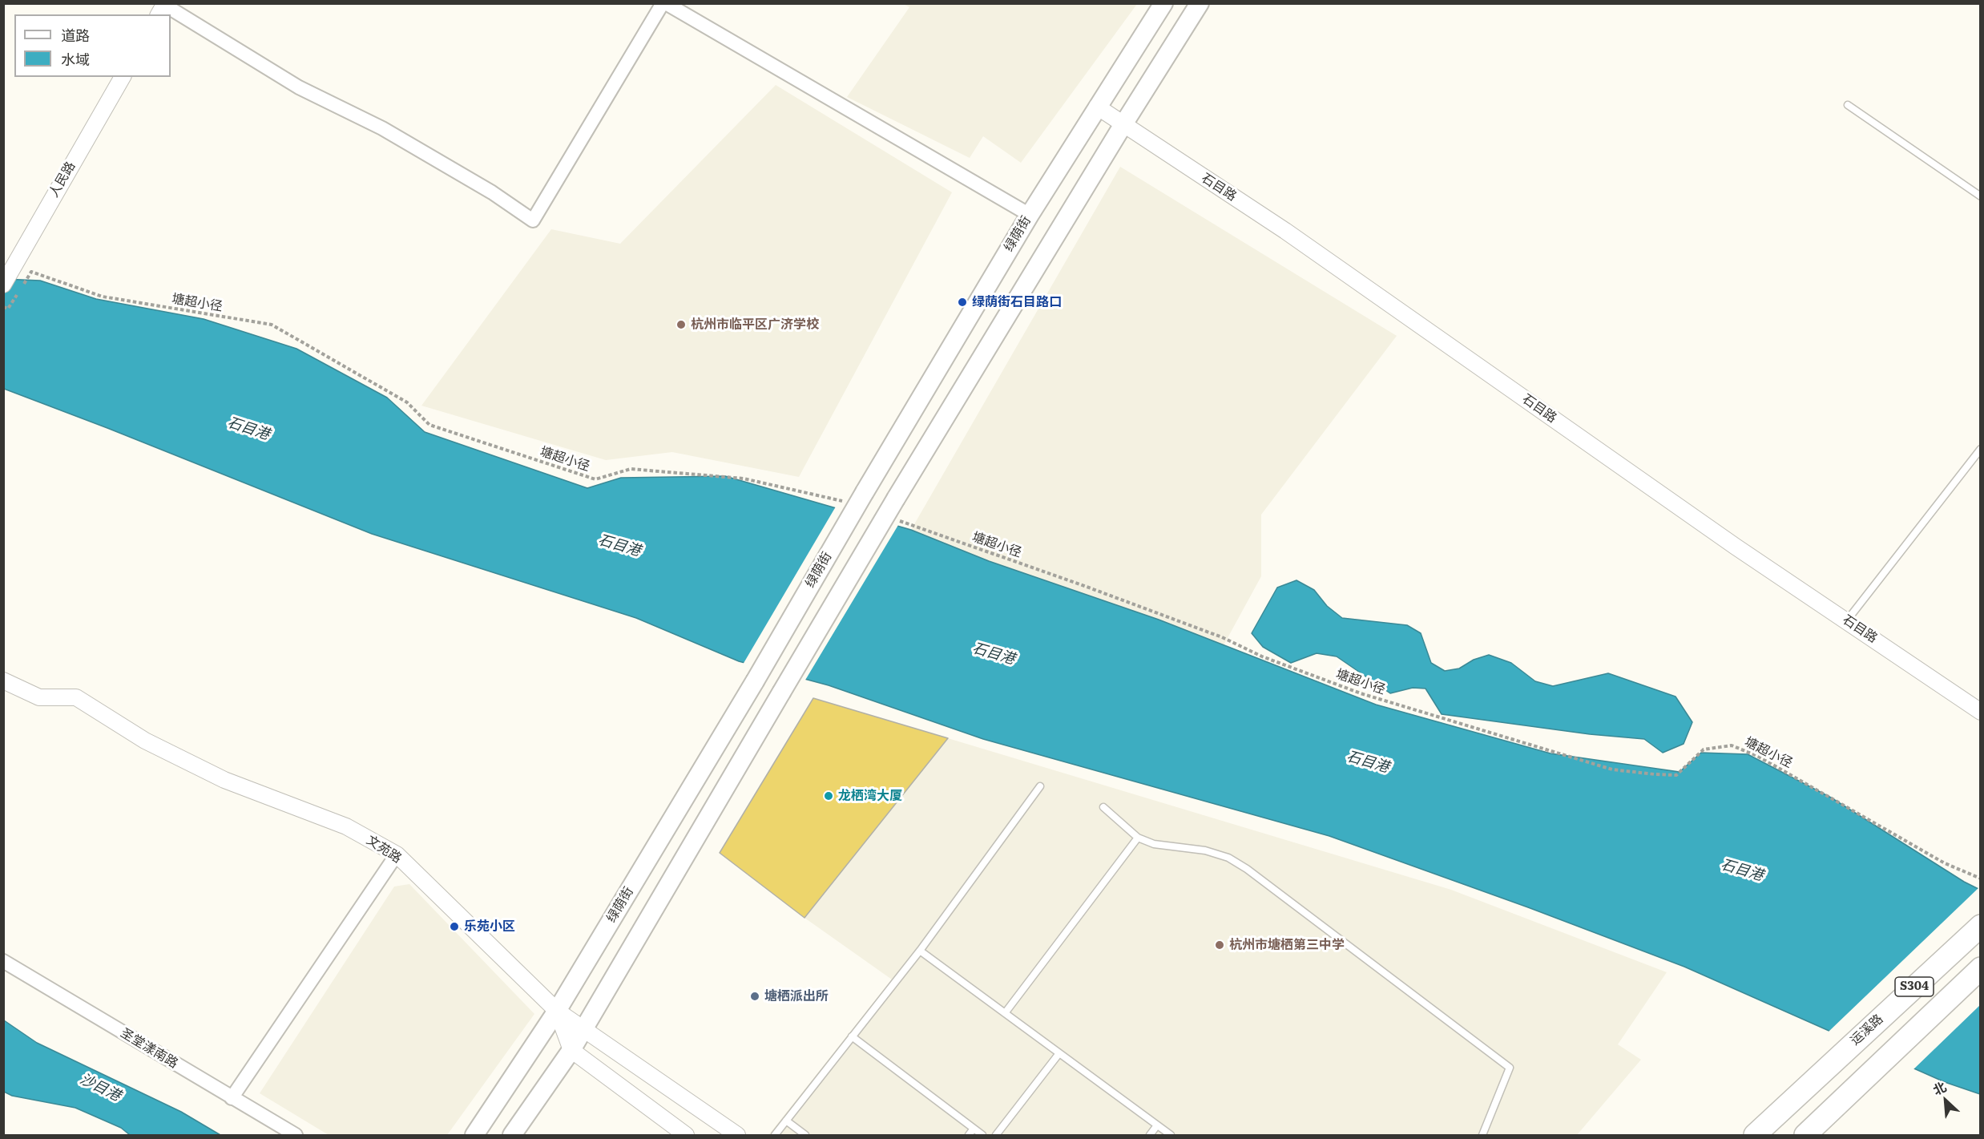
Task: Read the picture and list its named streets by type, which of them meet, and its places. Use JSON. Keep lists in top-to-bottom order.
{
  "streets": {
    "highway": ["S304", "运溪路"],
    "main road": ["绿荫街"],
    "street": [
      "人民路",
      "石目路",
      "文苑路",
      "圣堂漾南路"
    ],
    "path": ["塘超小径"]
  },
  "crossings": [
    ["石目路", "绿荫街"],
    ["绿荫街", "文苑路"]
  ],
  "water": ["石目港", "沙目港"],
  "places": [
    "绿荫街石目路口",
    "杭州市临平区广济学校",
    "龙栖湾大厦",
    "乐苑小区",
    "杭州市塘栖第三中学",
    "塘栖派出所"
  ],
  "legend": ["道路", "水域"],
  "north": "top left"
}
